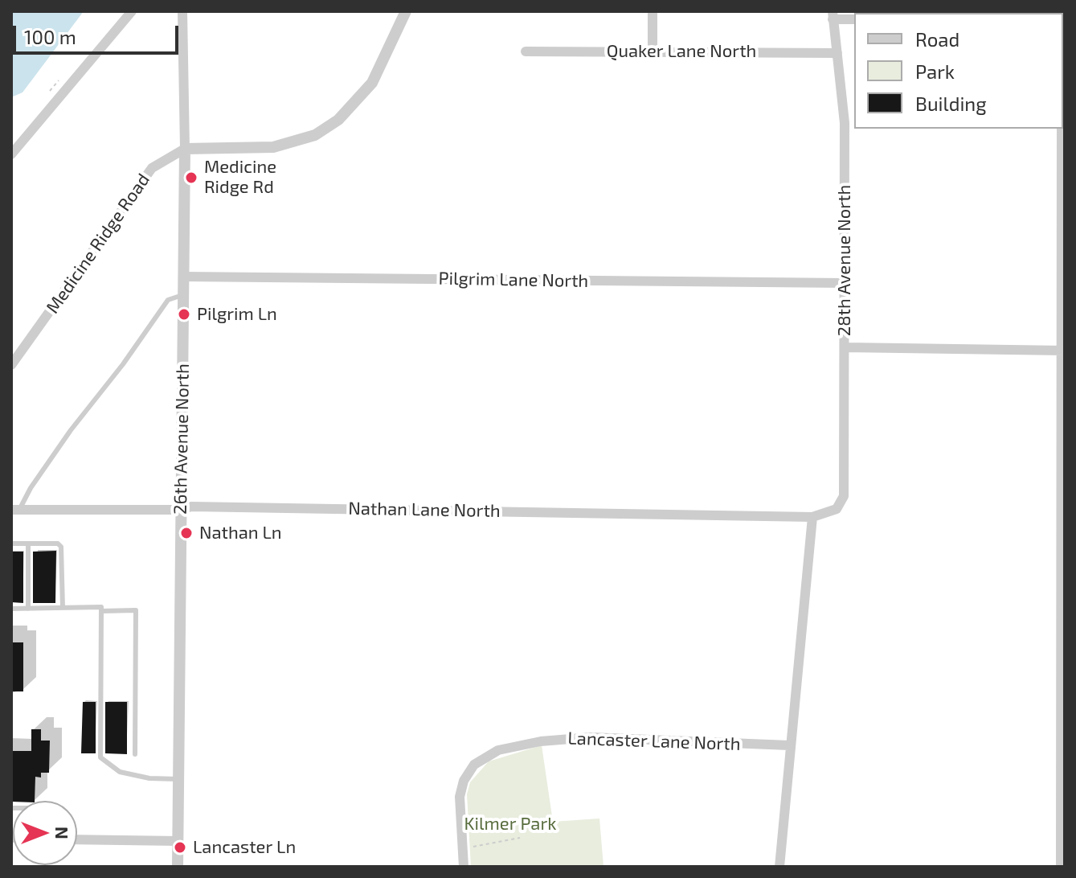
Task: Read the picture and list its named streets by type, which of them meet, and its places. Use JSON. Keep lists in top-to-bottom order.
{
  "streets": {
    "street": [
      "Quaker Lane North",
      "Medicine Ridge Road",
      "28th Avenue North",
      "Pilgrim Lane North",
      "26th Avenue North",
      "Nathan Lane North",
      "Lancaster Lane North"
    ]
  },
  "crossings": [
    ["Quaker Lane North", "28th Avenue North"],
    ["Medicine Ridge Road", "26th Avenue North"],
    ["28th Avenue North", "Pilgrim Lane North"],
    ["28th Avenue North", "Nathan Lane North"],
    ["Pilgrim Lane North", "26th Avenue North"],
    ["26th Avenue North", "Nathan Lane North"]
  ],
  "parks": ["Kilmer Park"],
  "places": [
    "Medicine Ridge Rd",
    "Pilgrim Ln",
    "Nathan Ln",
    "Lancaster Ln"
  ],
  "legend": ["Road", "Park", "Building"],
  "scale_bar": "100 m",
  "north": "right"
}
